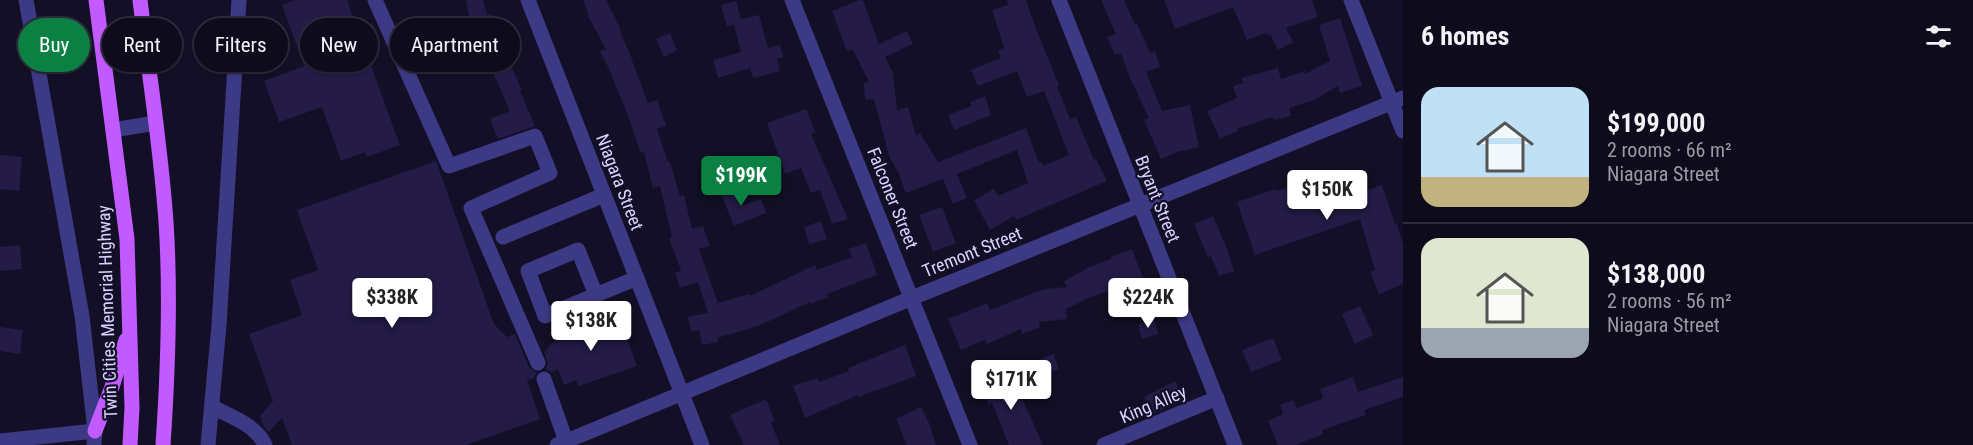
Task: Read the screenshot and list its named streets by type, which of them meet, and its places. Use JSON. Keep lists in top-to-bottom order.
{
  "streets": {
    "main road": ["Twin Cities Memorial Highway"],
    "street": [
      "Niagara Street",
      "Falconer Street",
      "Bryant Street",
      "Tremont Street",
      "King Alley"
    ]
  },
  "crossings": [
    ["Niagara Street", "Tremont Street"],
    ["Falconer Street", "Tremont Street"],
    ["Bryant Street", "Tremont Street"],
    ["Bryant Street", "King Alley"]
  ],
  "page": {
    "heading": "6 homes",
    "chip": [
      "Buy",
      "Rent",
      "Filters",
      "New",
      "Apartment"
    ],
    "list": [
      {
        "name": "$199,000",
        "note": "2 rooms · 66 m² · Niagara Street"
      },
      {
        "name": "$138,000",
        "note": "2 rooms · 56 m² · Niagara Street"
      }
    ],
    "price": [
      "$199K",
      "$150K",
      "$338K",
      "$224K",
      "$138K",
      "$171K"
    ]
  }
}
